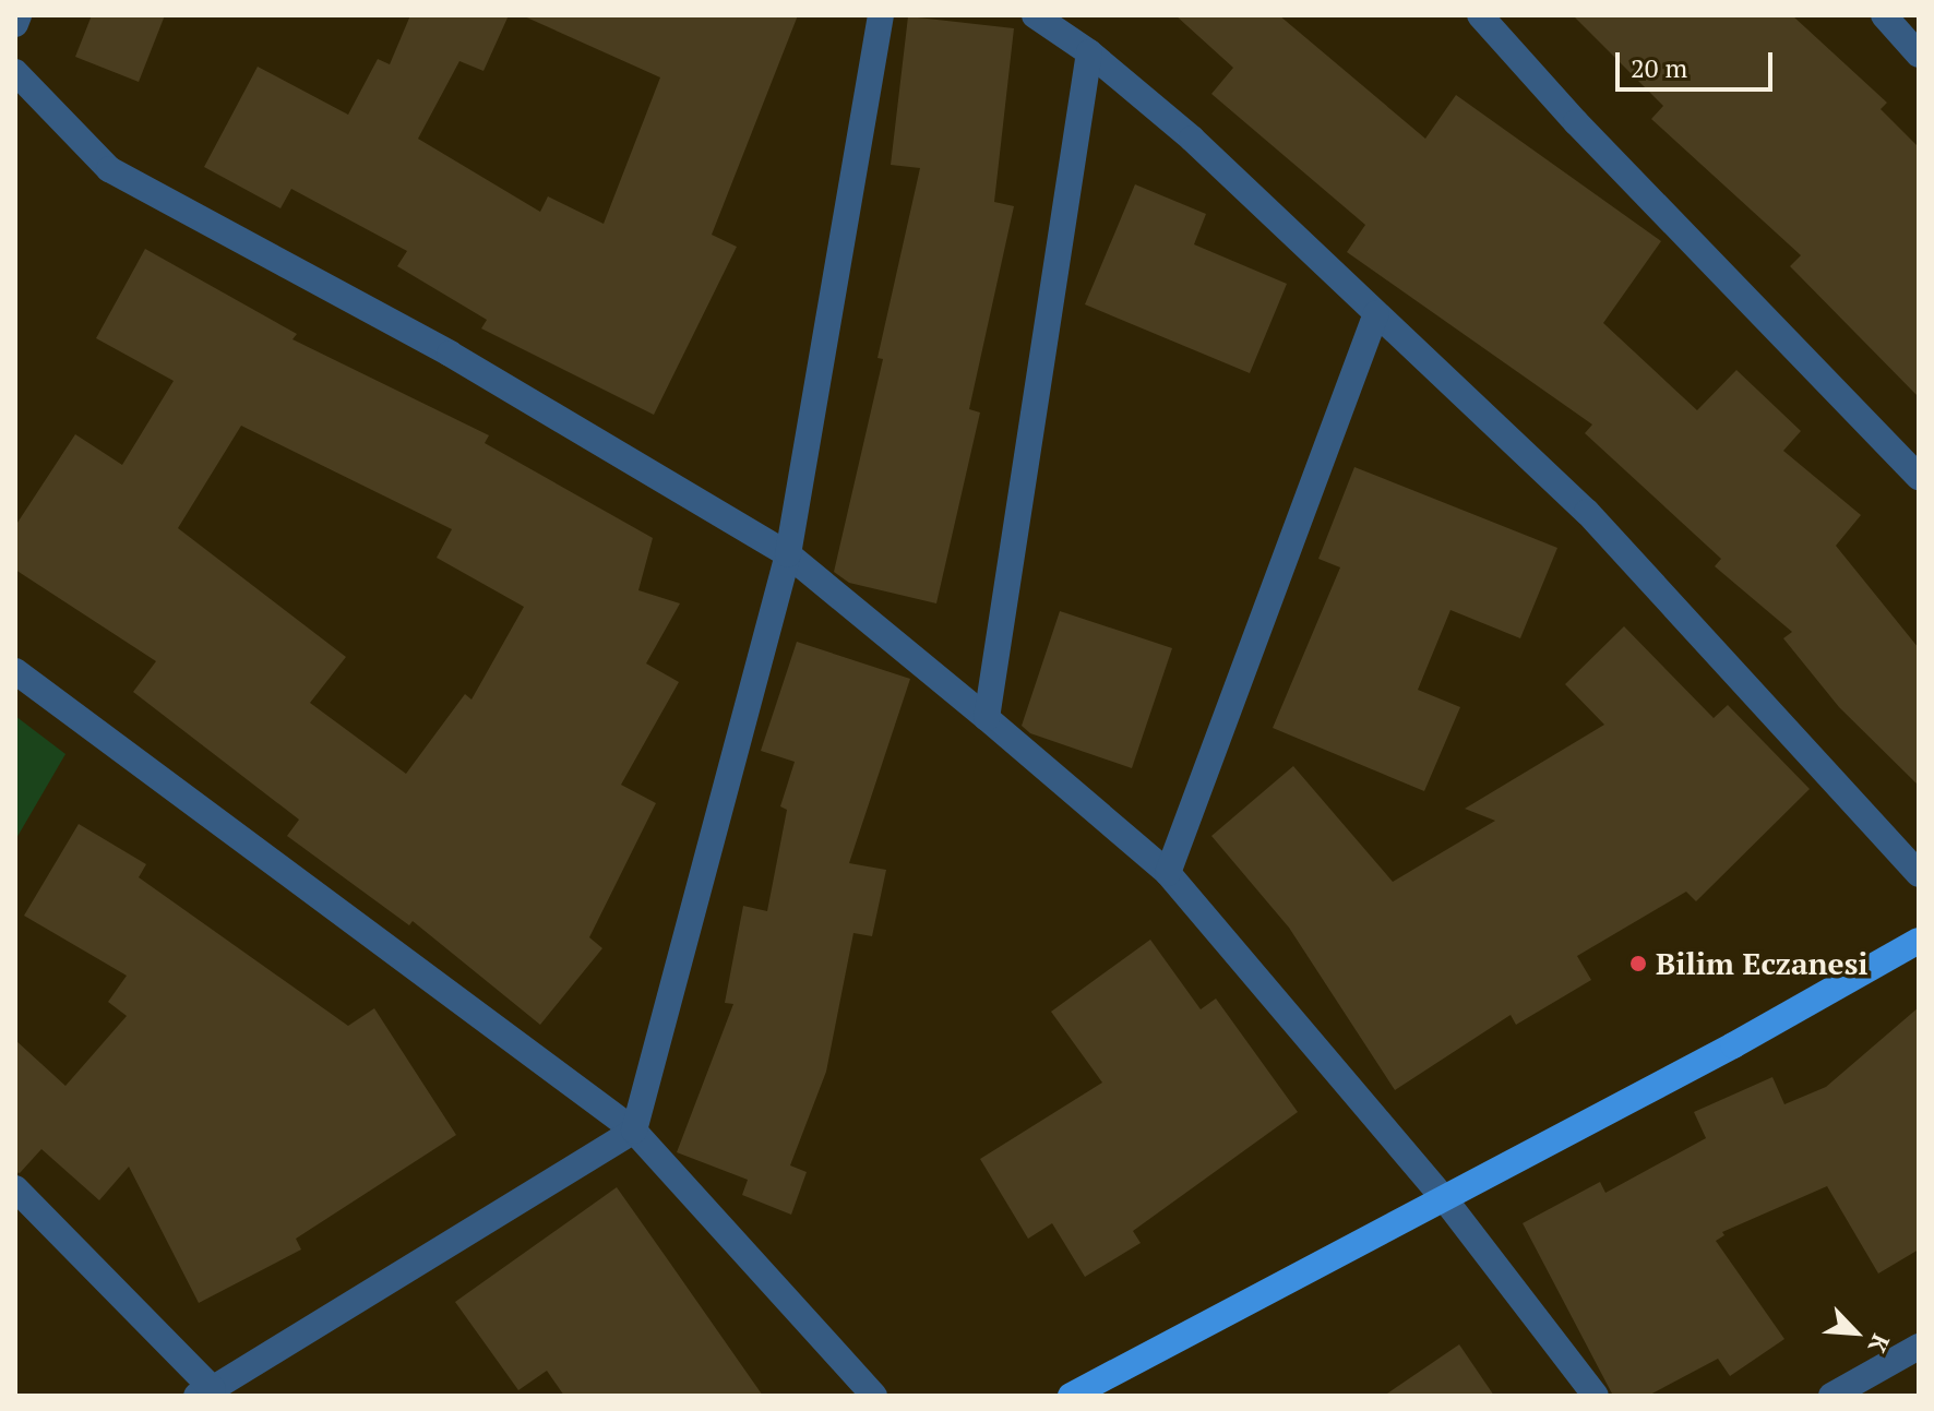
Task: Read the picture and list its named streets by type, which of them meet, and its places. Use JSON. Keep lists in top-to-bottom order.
{
  "places": ["Bilim Eczanesi"],
  "scale_bar": "20 m",
  "north": "bottom right"
}
